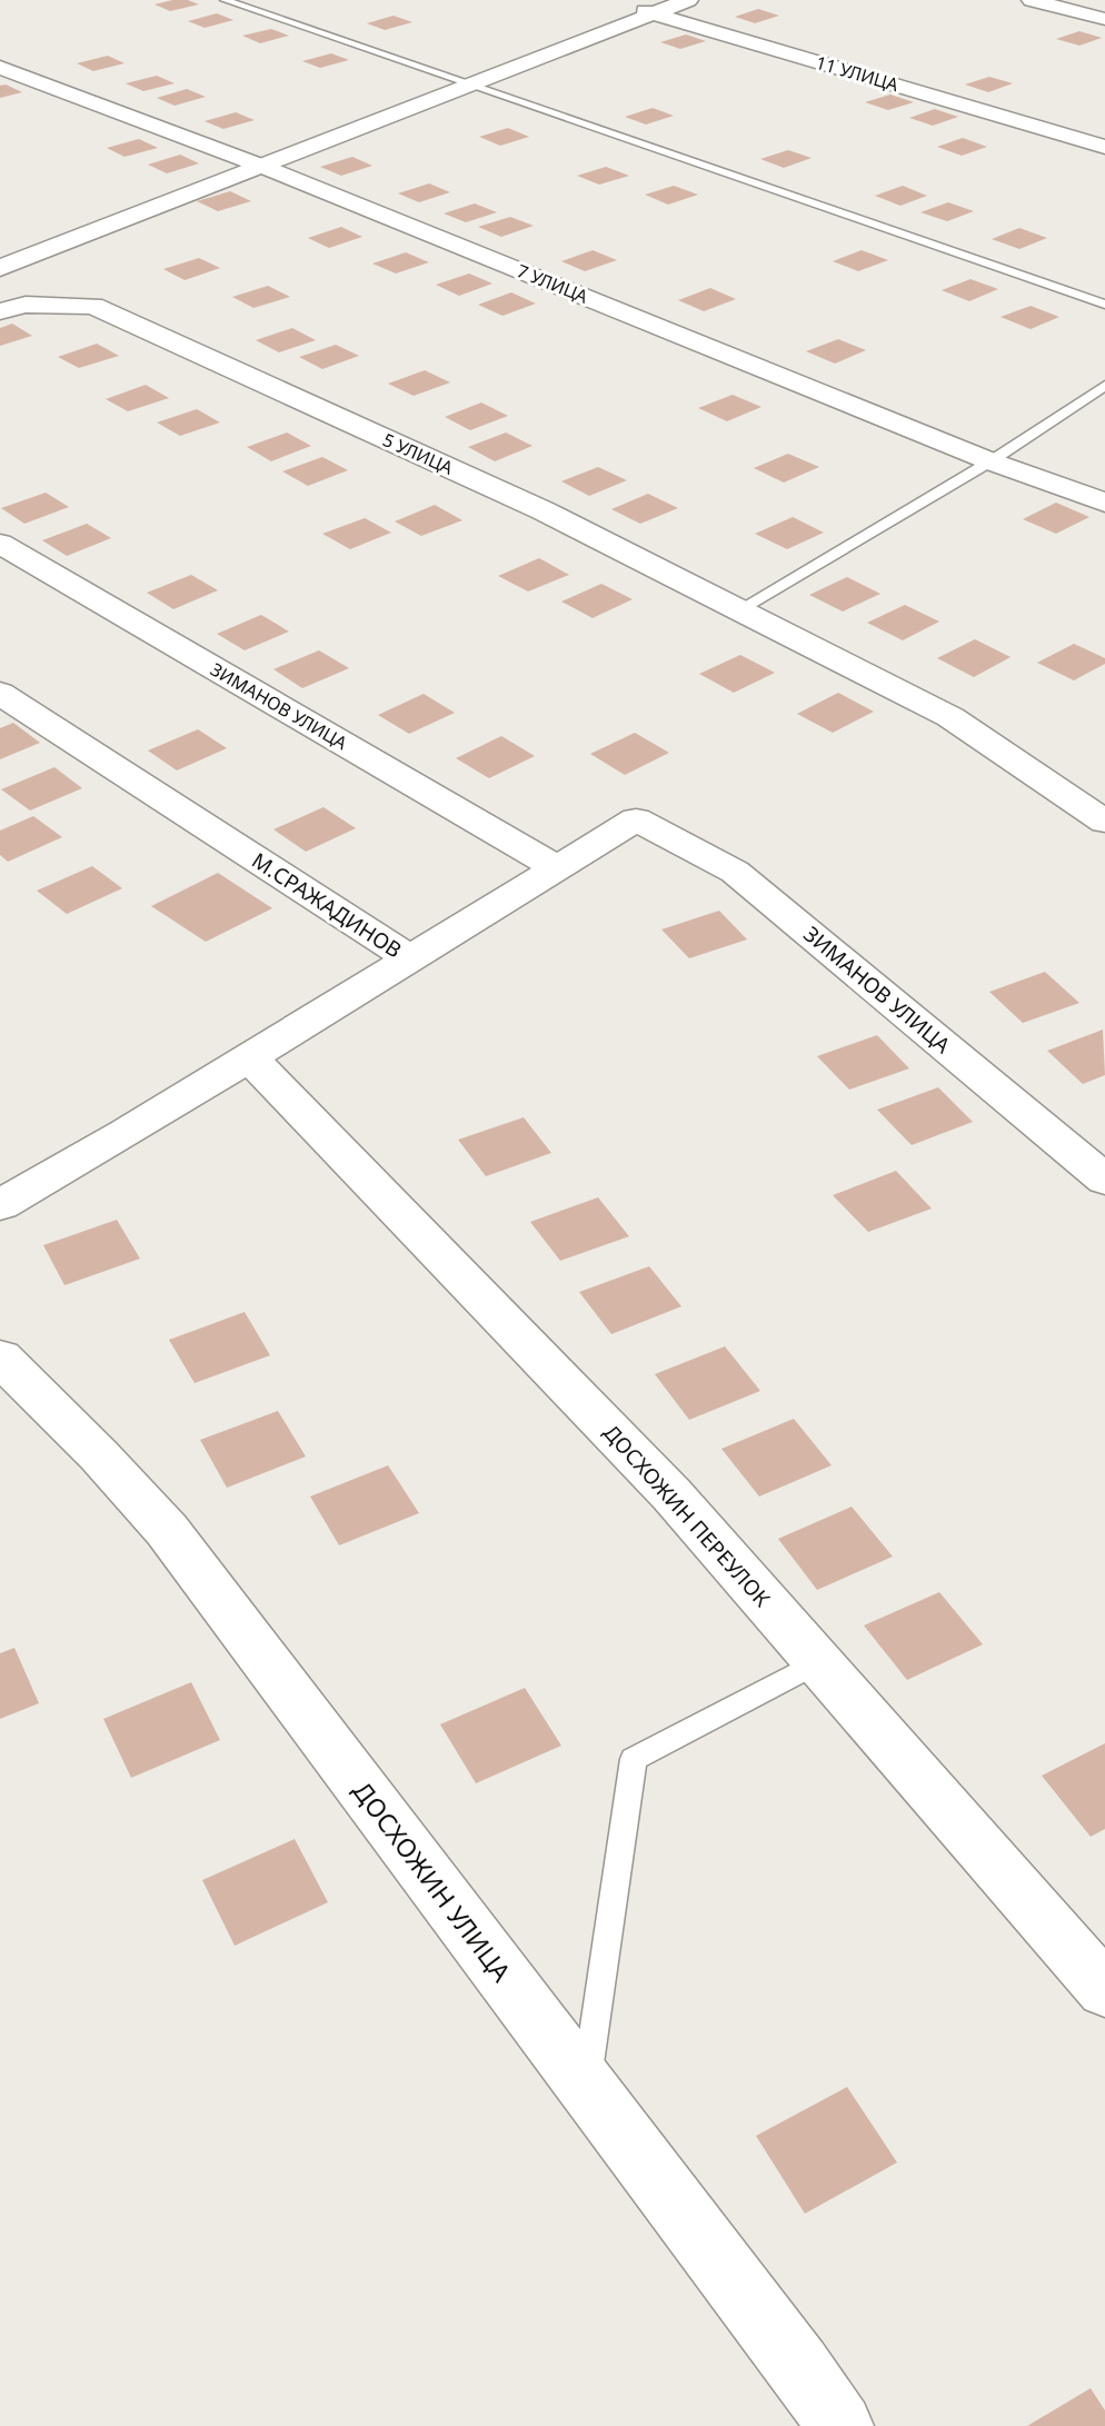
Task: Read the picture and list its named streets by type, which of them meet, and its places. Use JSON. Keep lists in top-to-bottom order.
{
  "streets": {
    "street": [
      "11 УЛИЦА",
      "7 УЛИЦА",
      "5 УЛИЦА",
      "ЗИМАНОВ УЛИЦА",
      "М.СРАЖАДИНОВ",
      "ДОСХОЖИН ПЕРЕУЛОК",
      "ДОСХОЖИН УЛИЦА"
    ]
  },
  "crossings": [
    ["М.СРАЖАДИНОВ", "ДОСХОЖИН ПЕРЕУЛОК"]
  ]
}
